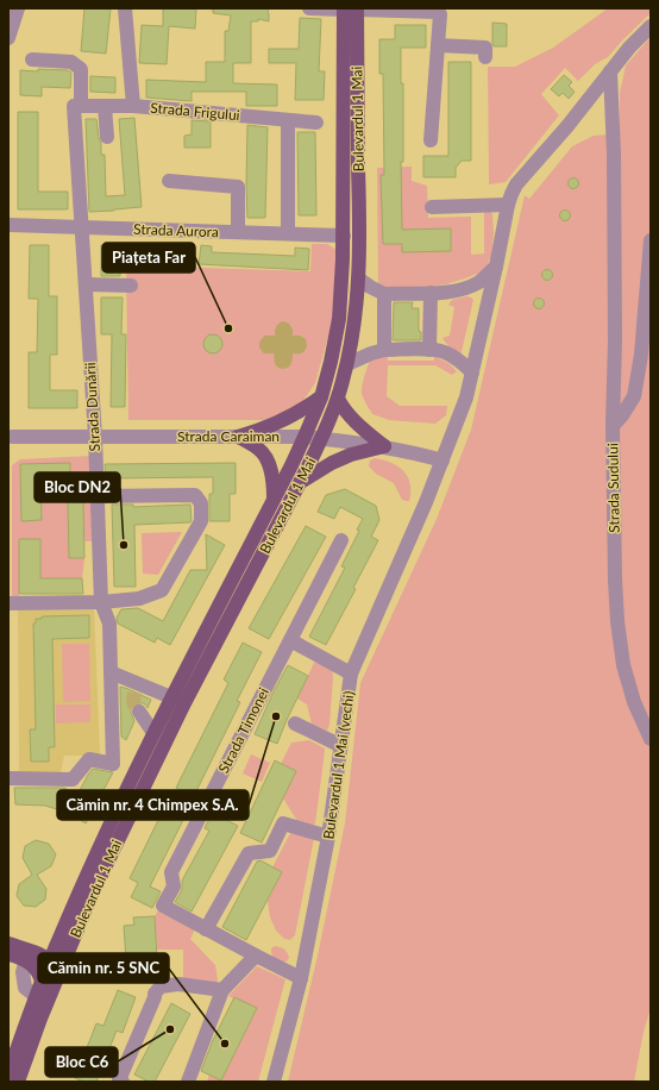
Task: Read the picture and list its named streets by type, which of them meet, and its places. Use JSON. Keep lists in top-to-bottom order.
{
  "streets": {
    "main road": ["Bulevardul 1 Mai"],
    "street": [
      "Strada Frigului",
      "Strada Aurora",
      "Strada Dunării",
      "Strada Caraiman",
      "Strada Sudului",
      "Strada Timonei",
      "Bulevardul 1 Mai (vechi)"
    ]
  },
  "crossings": [
    ["Strada Frigului", "Strada Dunării"],
    ["Bulevardul 1 Mai", "Strada Aurora"],
    ["Bulevardul 1 Mai", "Strada Caraiman"],
    ["Bulevardul 1 Mai", "Bulevardul 1 Mai (vechi)"],
    ["Strada Aurora", "Strada Dunării"],
    ["Strada Dunării", "Strada Caraiman"],
    ["Strada Caraiman", "Bulevardul 1 Mai (vechi)"],
    ["Strada Timonei", "Bulevardul 1 Mai (vechi)"]
  ],
  "places": [
    "Piațeta Far",
    "Bloc DN2",
    "Cămin nr. 4 Chimpex S.A.",
    "Bloc C6",
    "Cămin nr. 5 SNC"
  ]
}
